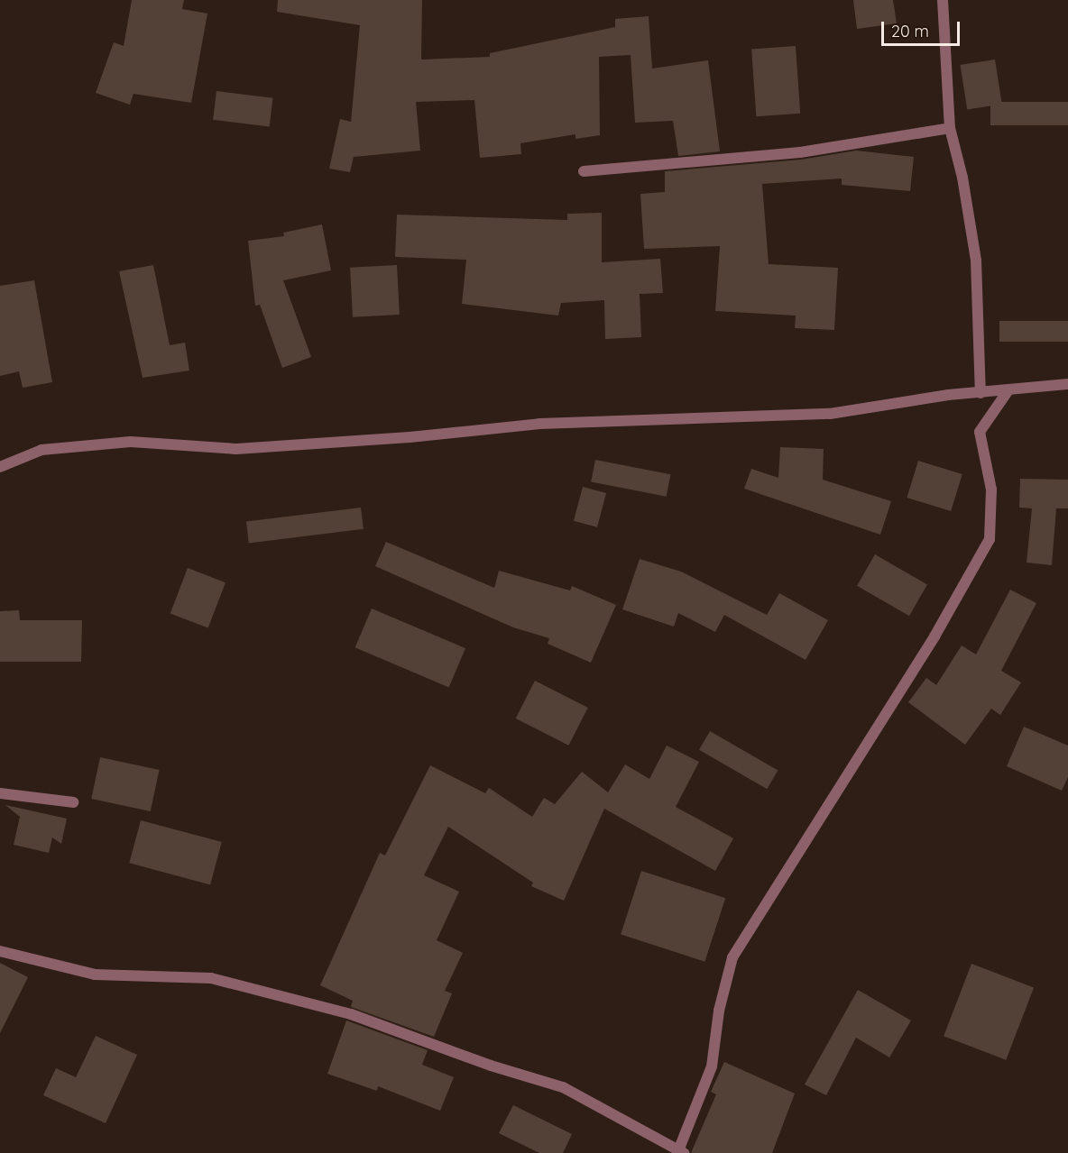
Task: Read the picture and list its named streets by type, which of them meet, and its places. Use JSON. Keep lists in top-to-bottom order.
{
  "scale_bar": "20 m"
}
